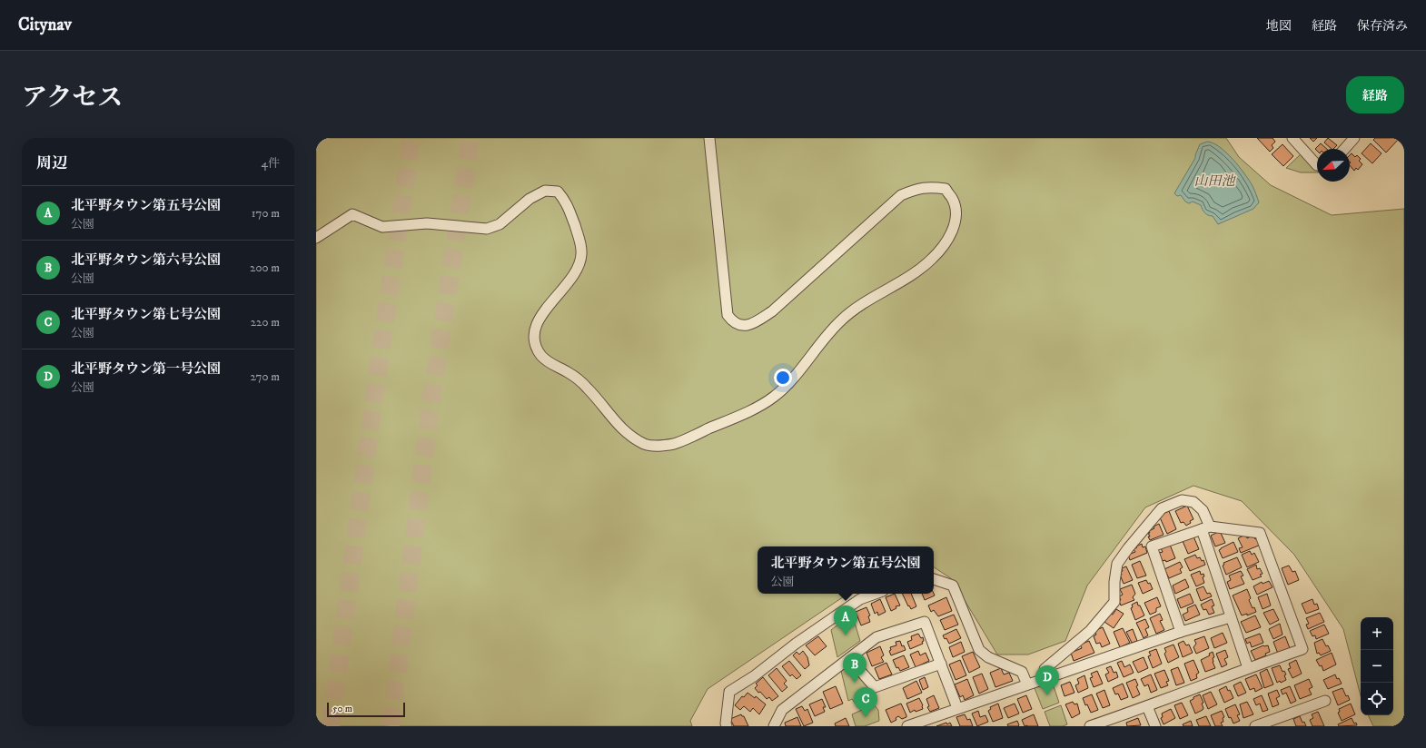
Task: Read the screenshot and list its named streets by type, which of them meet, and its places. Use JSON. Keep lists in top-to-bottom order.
{
  "water": ["山田池"],
  "scale_bar": "50 m",
  "north": "bottom left",
  "page": {
    "header": "Citynav",
    "nav": ["地図", "経路", "保存済み"],
    "title": "アクセス",
    "buttons": "経路",
    "heading": ["周辺", "4件"],
    "list": [
      {
        "mark": "A",
        "name": "北平野タウン第五号公園",
        "note": "公園",
        "value": "170 m"
      },
      {
        "mark": "B",
        "name": "北平野タウン第六号公園",
        "note": "公園",
        "value": "200 m"
      },
      {
        "mark": "C",
        "name": "北平野タウン第七号公園",
        "note": "公園",
        "value": "220 m"
      },
      {
        "mark": "D",
        "name": "北平野タウン第一号公園",
        "note": "公園",
        "value": "270 m"
      }
    ],
    "popup": ["北平野タウン第五号公園", "公園"],
    "pins": [
      "A",
      "B",
      "D",
      "C"
    ],
    "map_buttons": ["+", "−"],
    "scale": "50 m"
  }
}
